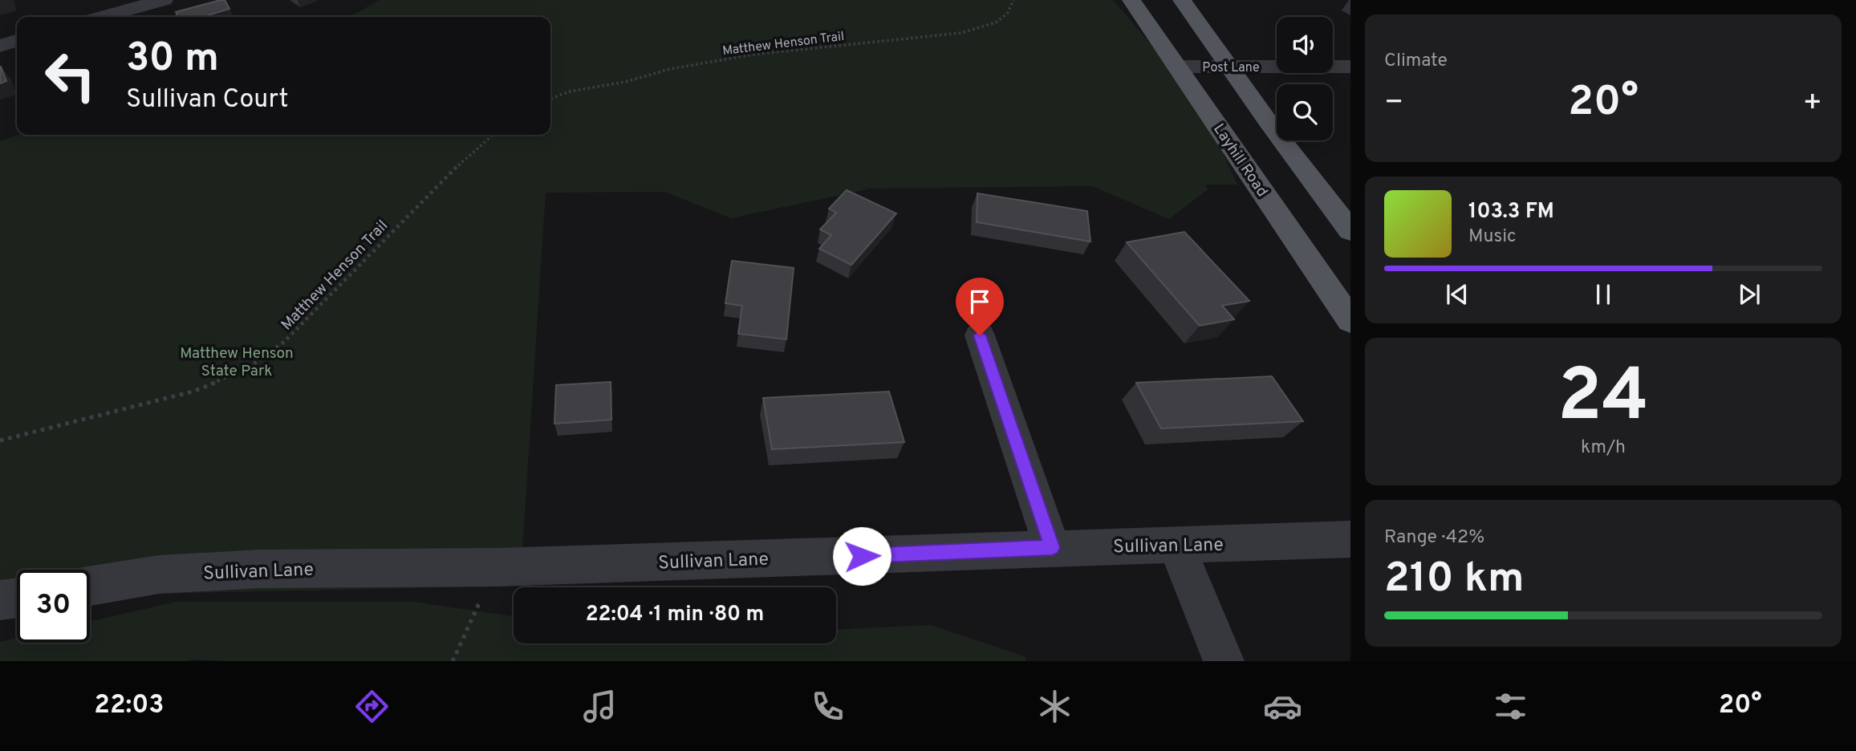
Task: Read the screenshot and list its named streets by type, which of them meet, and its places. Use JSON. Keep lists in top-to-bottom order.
{
  "streets": {
    "main road": ["Layhill Road"],
    "street": ["Post Lane", "Sullivan Lane"],
    "path": ["Matthew Henson Trail"]
  },
  "crossings": [
    ["Post Lane", "Layhill Road"]
  ],
  "parks": ["Matthew Henson State Park"],
  "page": {
    "tile": [
      "Climate",
      ["24", "km/h"],
      ["Range · 42%", "210 km"]
    ],
    "turn": ["30 m", "Sullivan Court"],
    "heat": ["−", "20°", "+"],
    "song": ["103.3 FM", "Music"],
    "limit": "30",
    "trip": "22:04 · 1 min · 80 m",
    "tabs": ["22:03", "20°"]
  }
}
